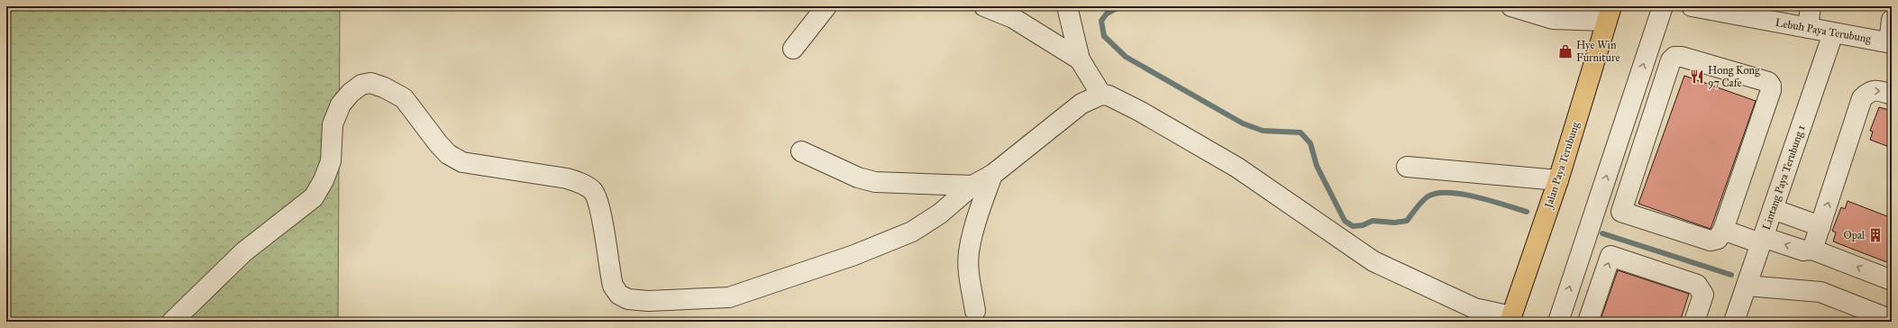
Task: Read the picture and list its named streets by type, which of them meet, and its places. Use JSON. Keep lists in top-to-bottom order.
{
  "streets": {
    "main road": ["Jalan Paya Terubung"],
    "street": ["Lebuh Paya Terubung", "Lintang Paya Terubung 1"]
  },
  "crossings": [
    ["Lebuh Paya Terubung", "Lintang Paya Terubung 1"]
  ],
  "places": {
    "shop": ["Hye Win Furniture"],
    "restaurant": ["Hong Kong 97 Cafe"],
    "building": ["Opal"]
  }
}
